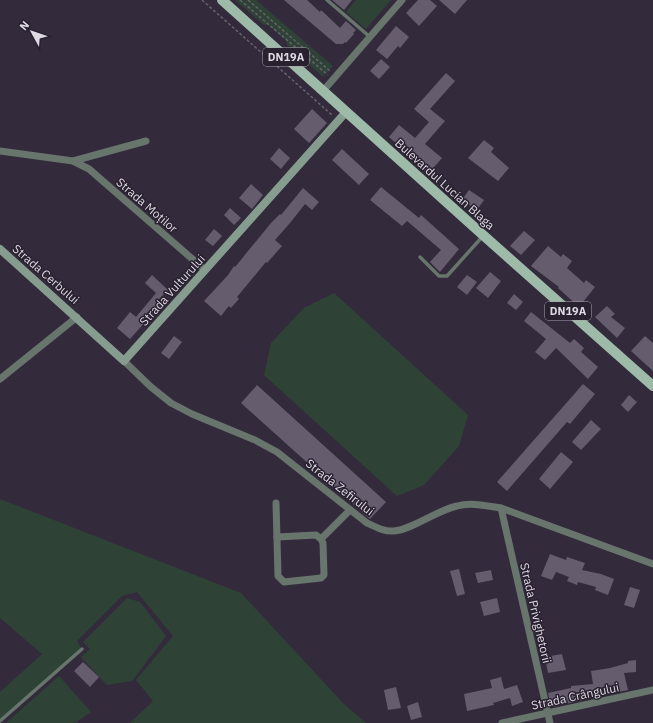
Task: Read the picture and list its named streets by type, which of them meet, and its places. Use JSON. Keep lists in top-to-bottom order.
{
  "streets": {
    "main road": ["DN19A", "Bulevardul Lucian Blaga"],
    "street": [
      "Strada Moților",
      "Strada Cerbului",
      "Strada Vulturului",
      "Strada Zefirului",
      "Strada Privighetorii",
      "Strada Crângului"
    ]
  },
  "crossings": [
    ["Bulevardul Lucian Blaga", "Strada Vulturului"],
    ["Strada Moților", "Strada Vulturului"],
    ["Strada Vulturului", "Strada Zefirului"],
    ["Strada Zefirului", "Strada Privighetorii"],
    ["Strada Privighetorii", "Strada Crângului"]
  ],
  "north": "top left"
}
